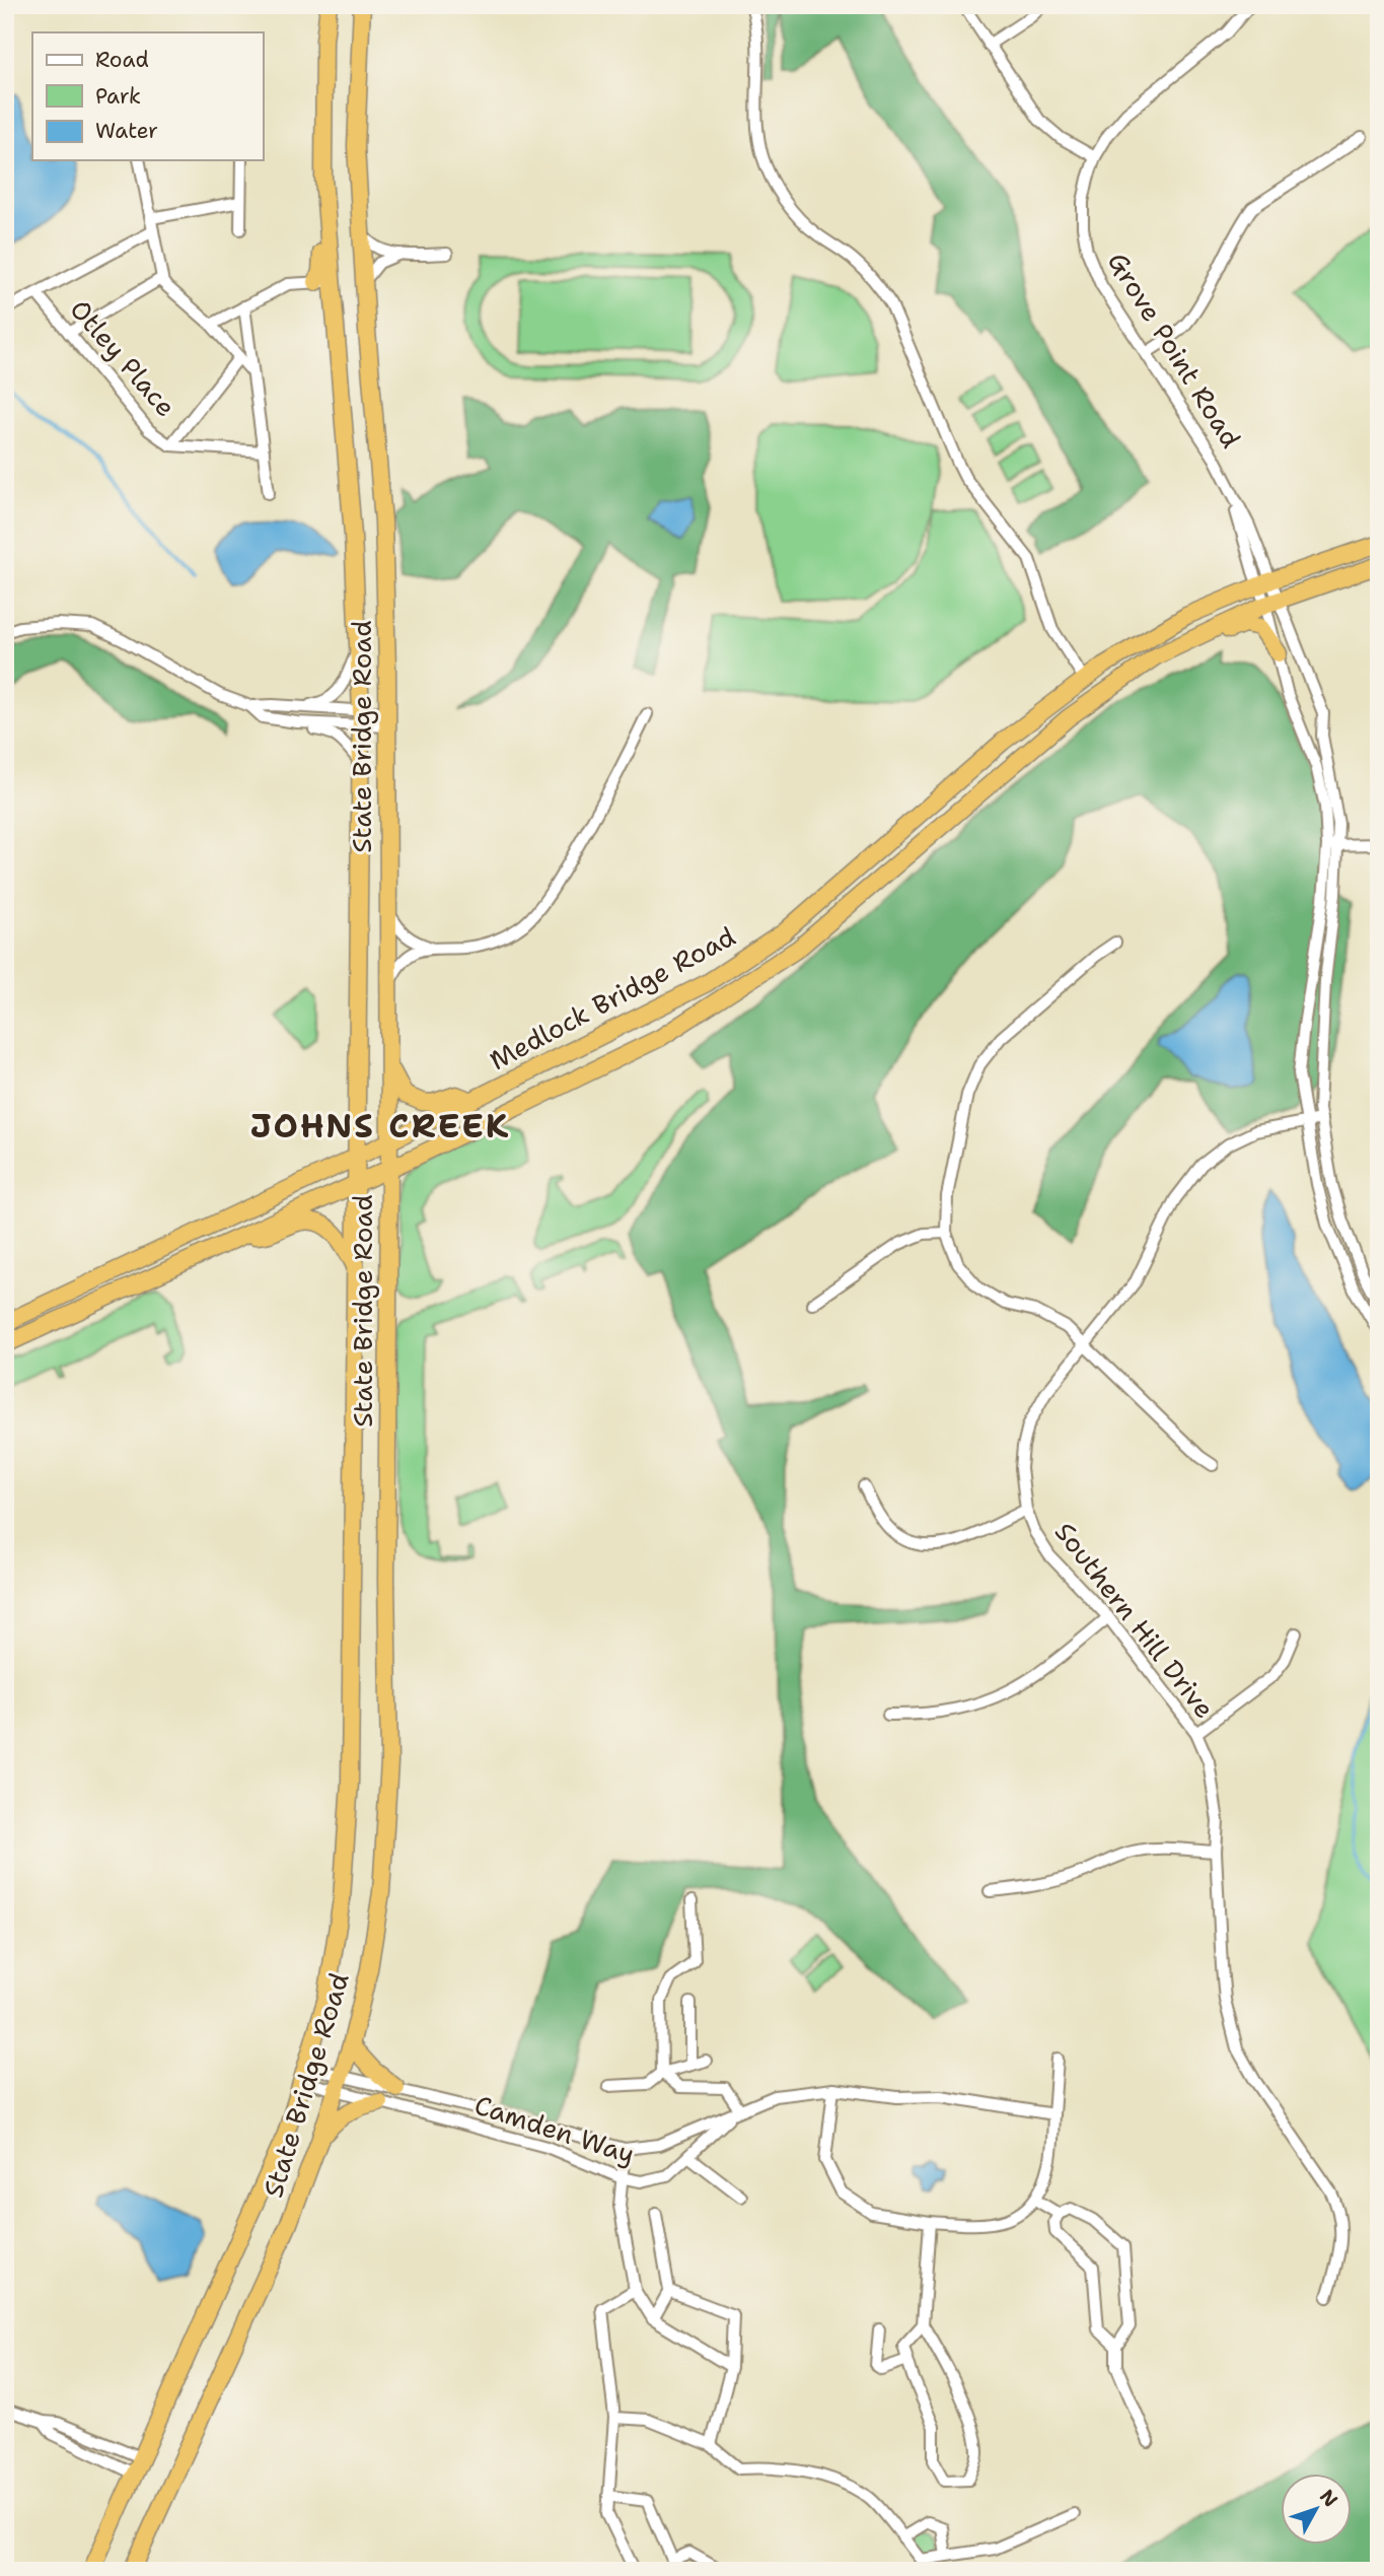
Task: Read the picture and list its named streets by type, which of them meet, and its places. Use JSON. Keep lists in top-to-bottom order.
{
  "streets": {
    "highway": ["State Bridge Road", "Medlock Bridge Road"],
    "street": [
      "Grove Point Road",
      "Otley Place",
      "Southern Hill Drive",
      "Camden Way"
    ]
  },
  "crossings": [
    ["Grove Point Road", "Medlock Bridge Road"],
    ["State Bridge Road", "Medlock Bridge Road"],
    ["State Bridge Road", "Camden Way"]
  ],
  "districts": ["JOHNS CREEK"],
  "legend": ["Road", "Park", "Water"],
  "north": "top right"
}
